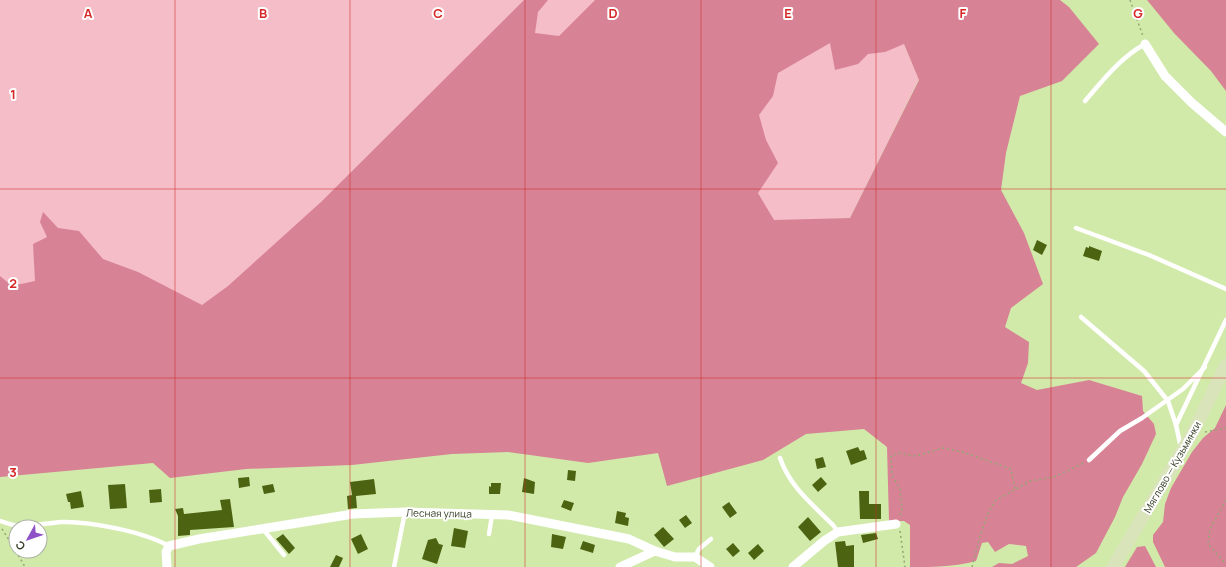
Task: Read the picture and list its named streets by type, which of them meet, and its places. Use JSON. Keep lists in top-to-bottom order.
{
  "streets": {
    "street": ["Мяглово — Кузьминки", "Лесная улица"]
  },
  "north": "bottom left",
  "grid": {
    "columns": [
      "A",
      "B",
      "C",
      "D",
      "E",
      "F",
      "G"
    ],
    "rows": ["1", "2", "3"]
  }
}
